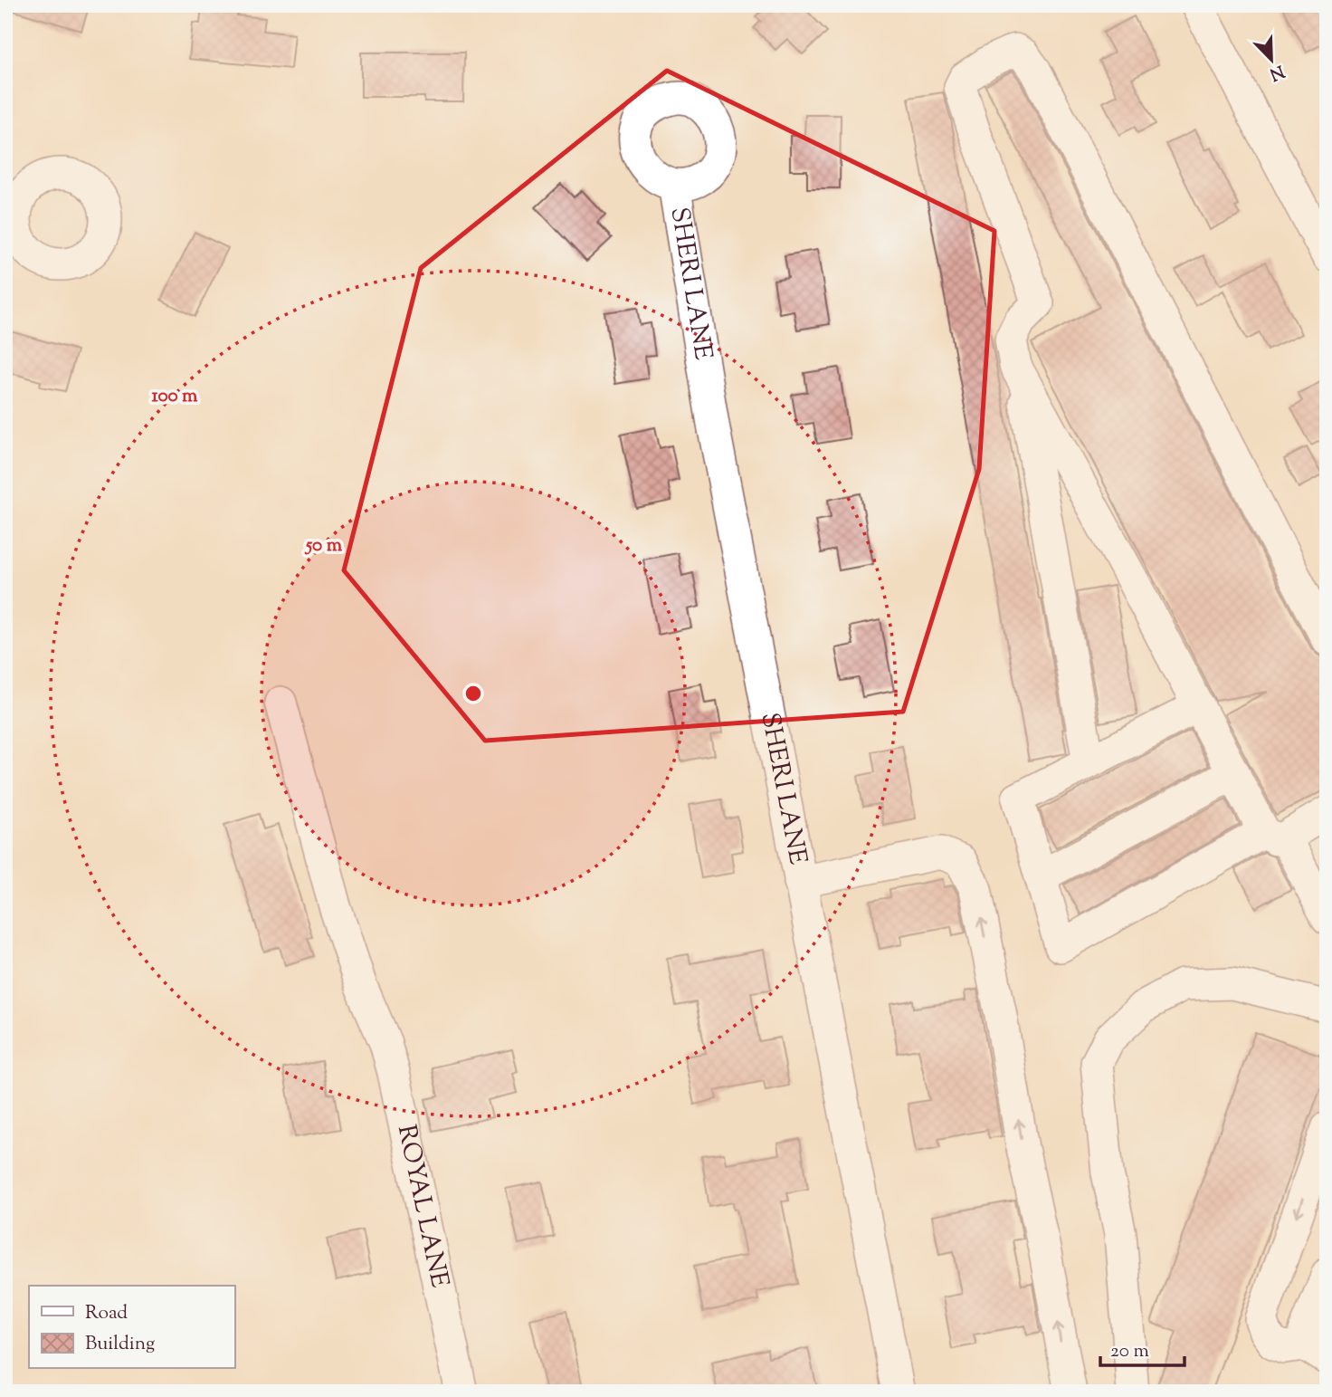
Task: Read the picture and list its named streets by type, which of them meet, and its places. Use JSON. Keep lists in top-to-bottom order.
{
  "streets": {
    "street": ["SHERI LANE", "ROYAL LANE"]
  },
  "legend": ["Road", "Building"],
  "scale_bar": "20 m",
  "north": "bottom right",
  "rings": ["100 m", "50 m"]
}
